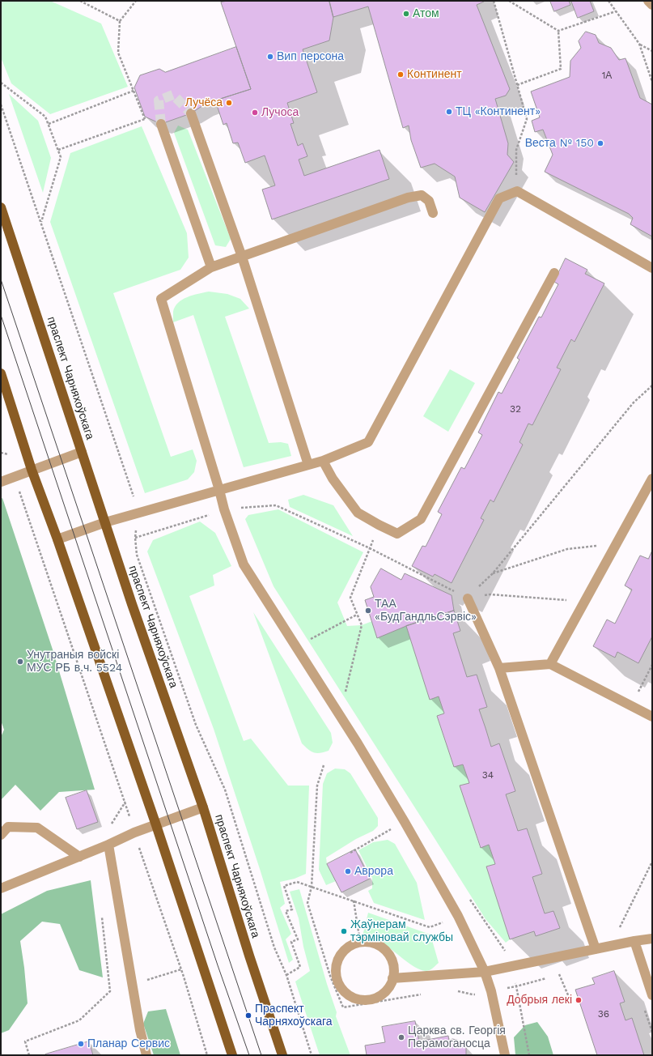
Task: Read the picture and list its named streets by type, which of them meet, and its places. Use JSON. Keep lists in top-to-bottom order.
{
  "streets": {
    "main road": ["праспект Чарняхоўскага"]
  },
  "places": [
    "Атом",
    "Вип персона",
    "Континент",
    "Лучёса",
    "ТЦ «Континент»",
    "Лучоса",
    "Веста № 150",
    "ТАА «БудГандльСэрвіс»",
    "Унутраныя войскі МУС РБ в.ч. 5524",
    "Аврора",
    "Жаўнерам тэрміновай службы",
    "Добрыя лекі",
    "Праспект Чарняхоўскага",
    "Царква св. Георгія Перамоганосца",
    "Планар Сервис"
  ],
  "house_numbers": [
    "1А",
    "32",
    "34",
    "36"
  ]
}
